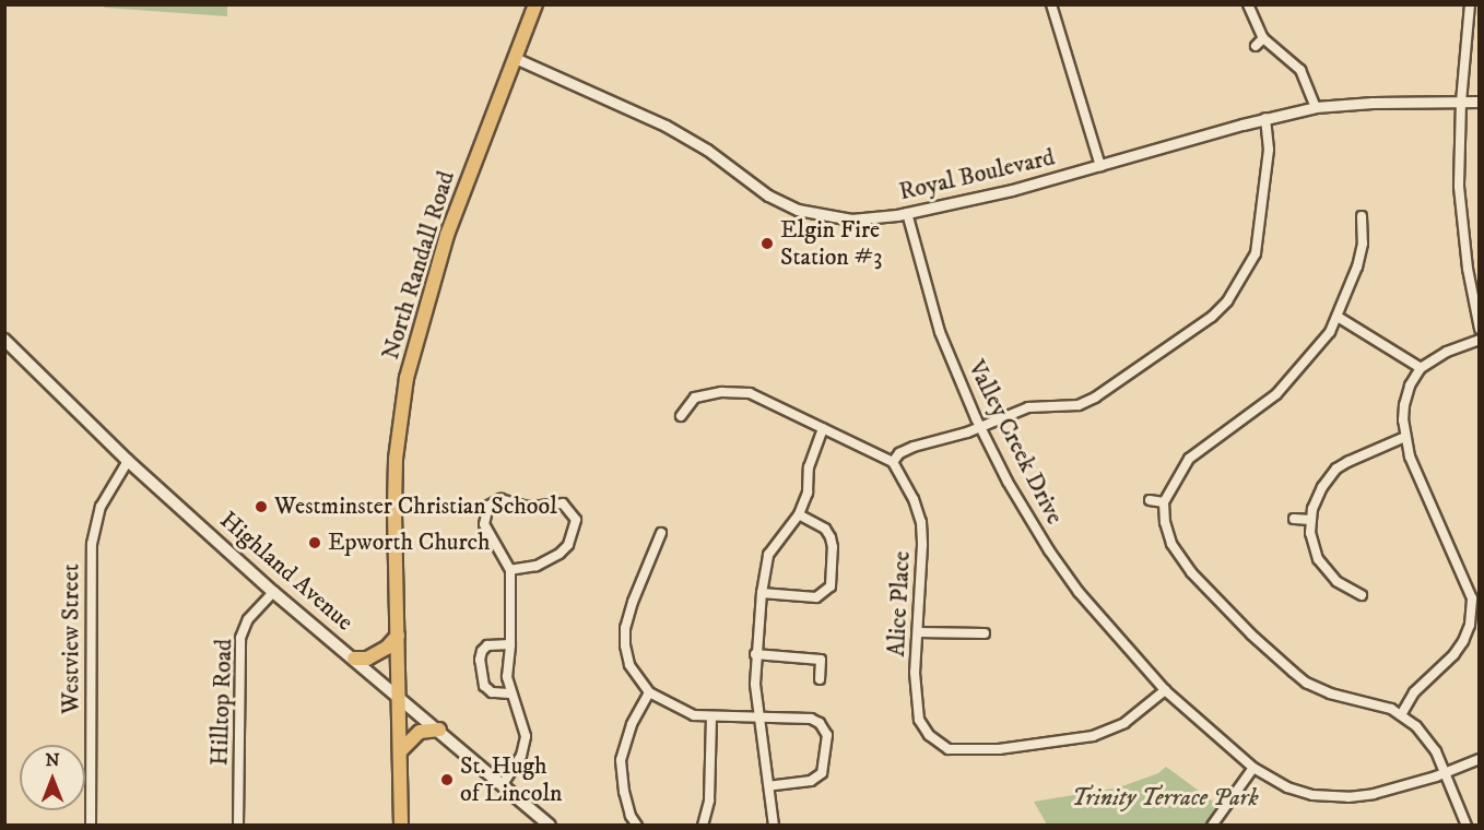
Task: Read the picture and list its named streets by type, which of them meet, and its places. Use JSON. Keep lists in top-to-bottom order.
{
  "streets": {
    "main road": ["North Randall Road", "Highland Avenue"],
    "street": [
      "Royal Boulevard",
      "Valley Creek Drive",
      "Alice Place",
      "Westview Street",
      "Hilltop Road"
    ]
  },
  "crossings": [
    ["Royal Boulevard", "North Randall Road"],
    ["Royal Boulevard", "Valley Creek Drive"],
    ["North Randall Road", "Highland Avenue"],
    ["Valley Creek Drive", "Alice Place"],
    ["Highland Avenue", "Westview Street"],
    ["Highland Avenue", "Hilltop Road"]
  ],
  "parks": ["Trinity Terrace Park"],
  "places": [
    "Elgin Fire Station #3",
    "Westminster Christian School",
    "Epworth Church",
    "St. Hugh of Lincoln"
  ],
  "north": "top"
}
